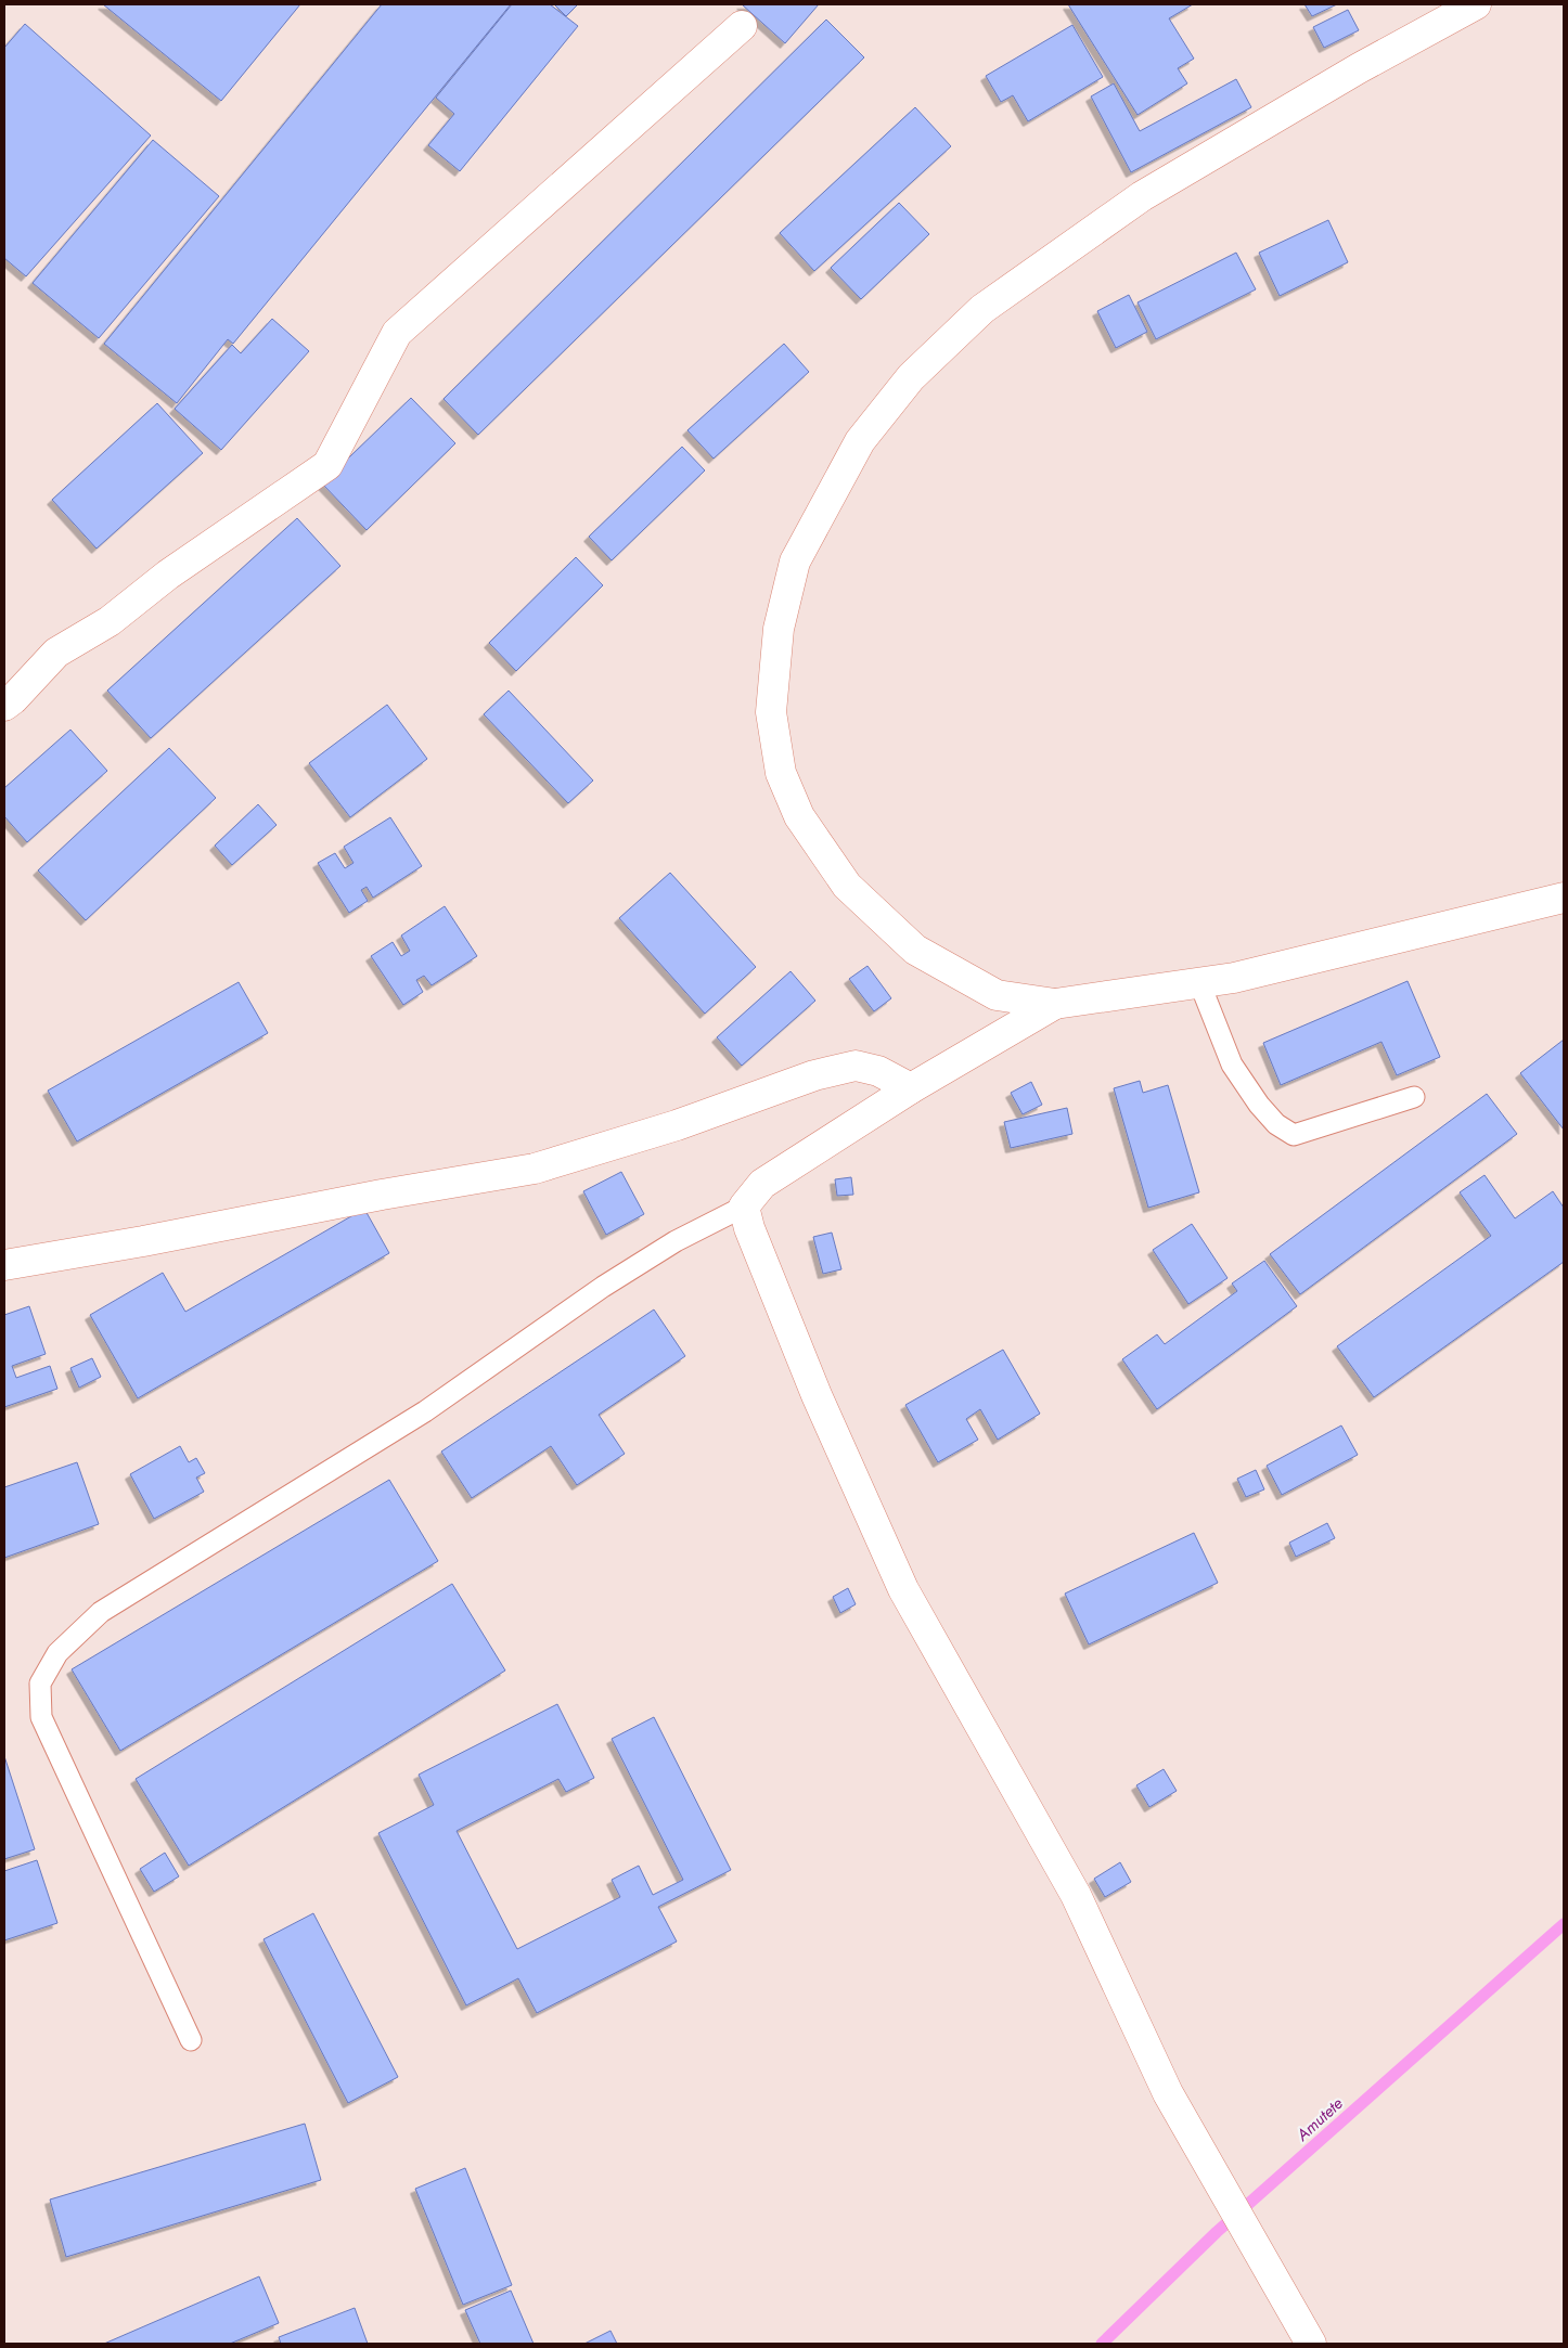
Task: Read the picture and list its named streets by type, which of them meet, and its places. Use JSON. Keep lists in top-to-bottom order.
{
  "water": ["Amutete"]
}
